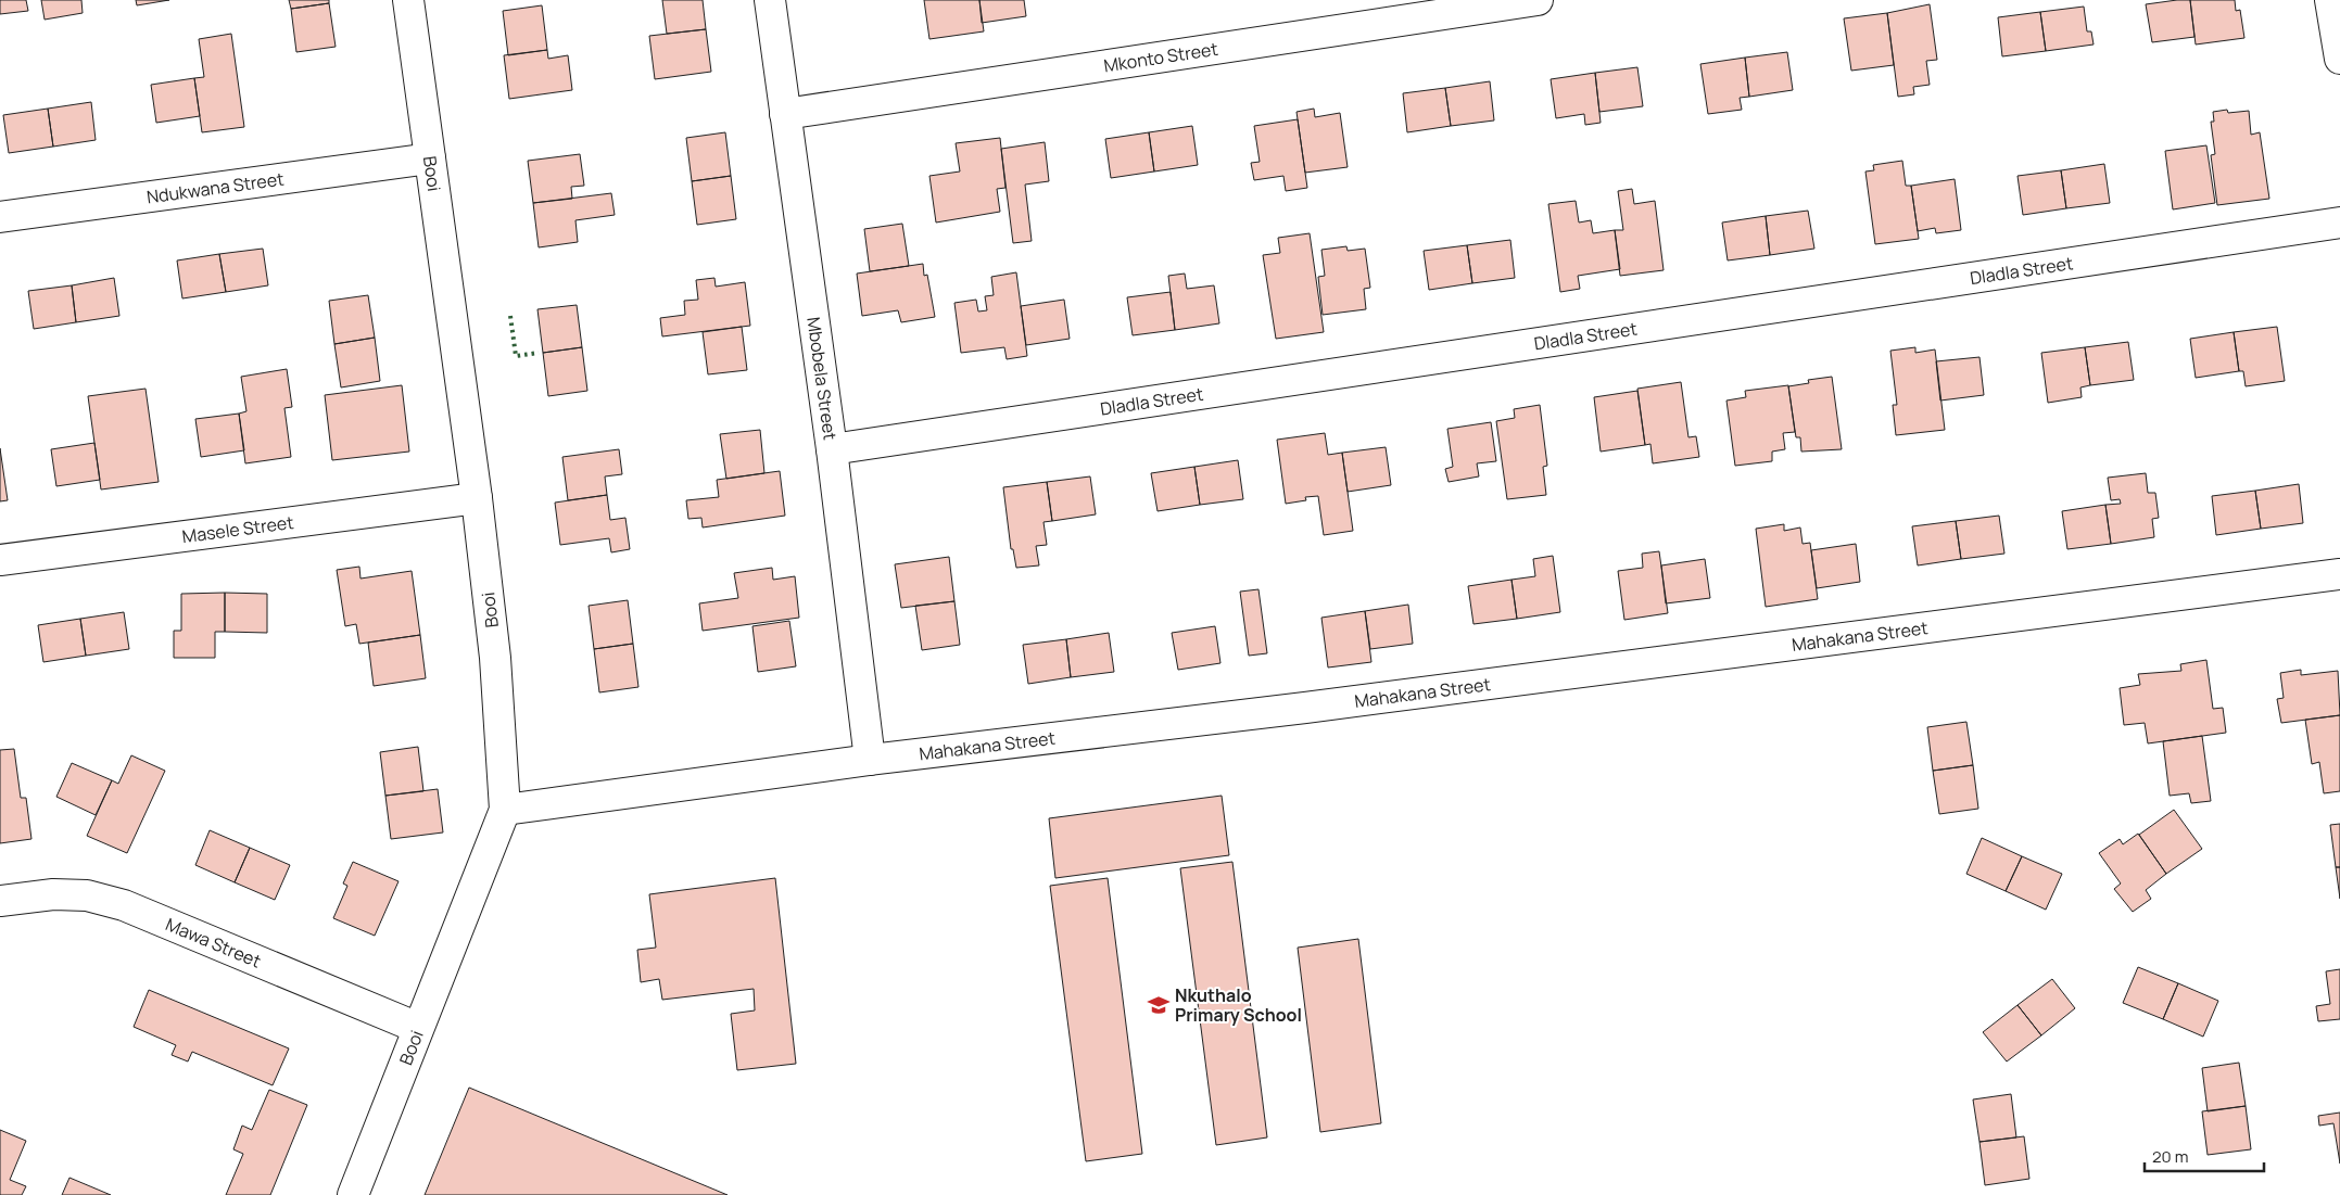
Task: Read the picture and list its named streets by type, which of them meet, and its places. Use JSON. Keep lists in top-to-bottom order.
{
  "streets": {
    "street": [
      "Mkonto Street",
      "Booi",
      "Ndukwana Street",
      "Dladla Street",
      "Mbobela Street",
      "Masele Street",
      "Mahakana Street",
      "Mawa Street"
    ]
  },
  "crossings": [
    ["Mkonto Street", "Mbobela Street"],
    ["Booi", "Ndukwana Street"],
    ["Booi", "Masele Street"],
    ["Booi", "Mahakana Street"],
    ["Booi", "Mawa Street"],
    ["Dladla Street", "Mbobela Street"],
    ["Mbobela Street", "Mahakana Street"]
  ],
  "places": {
    "school or university": ["Nkuthalo Primary School"]
  },
  "scale_bar": "20 m"
}
